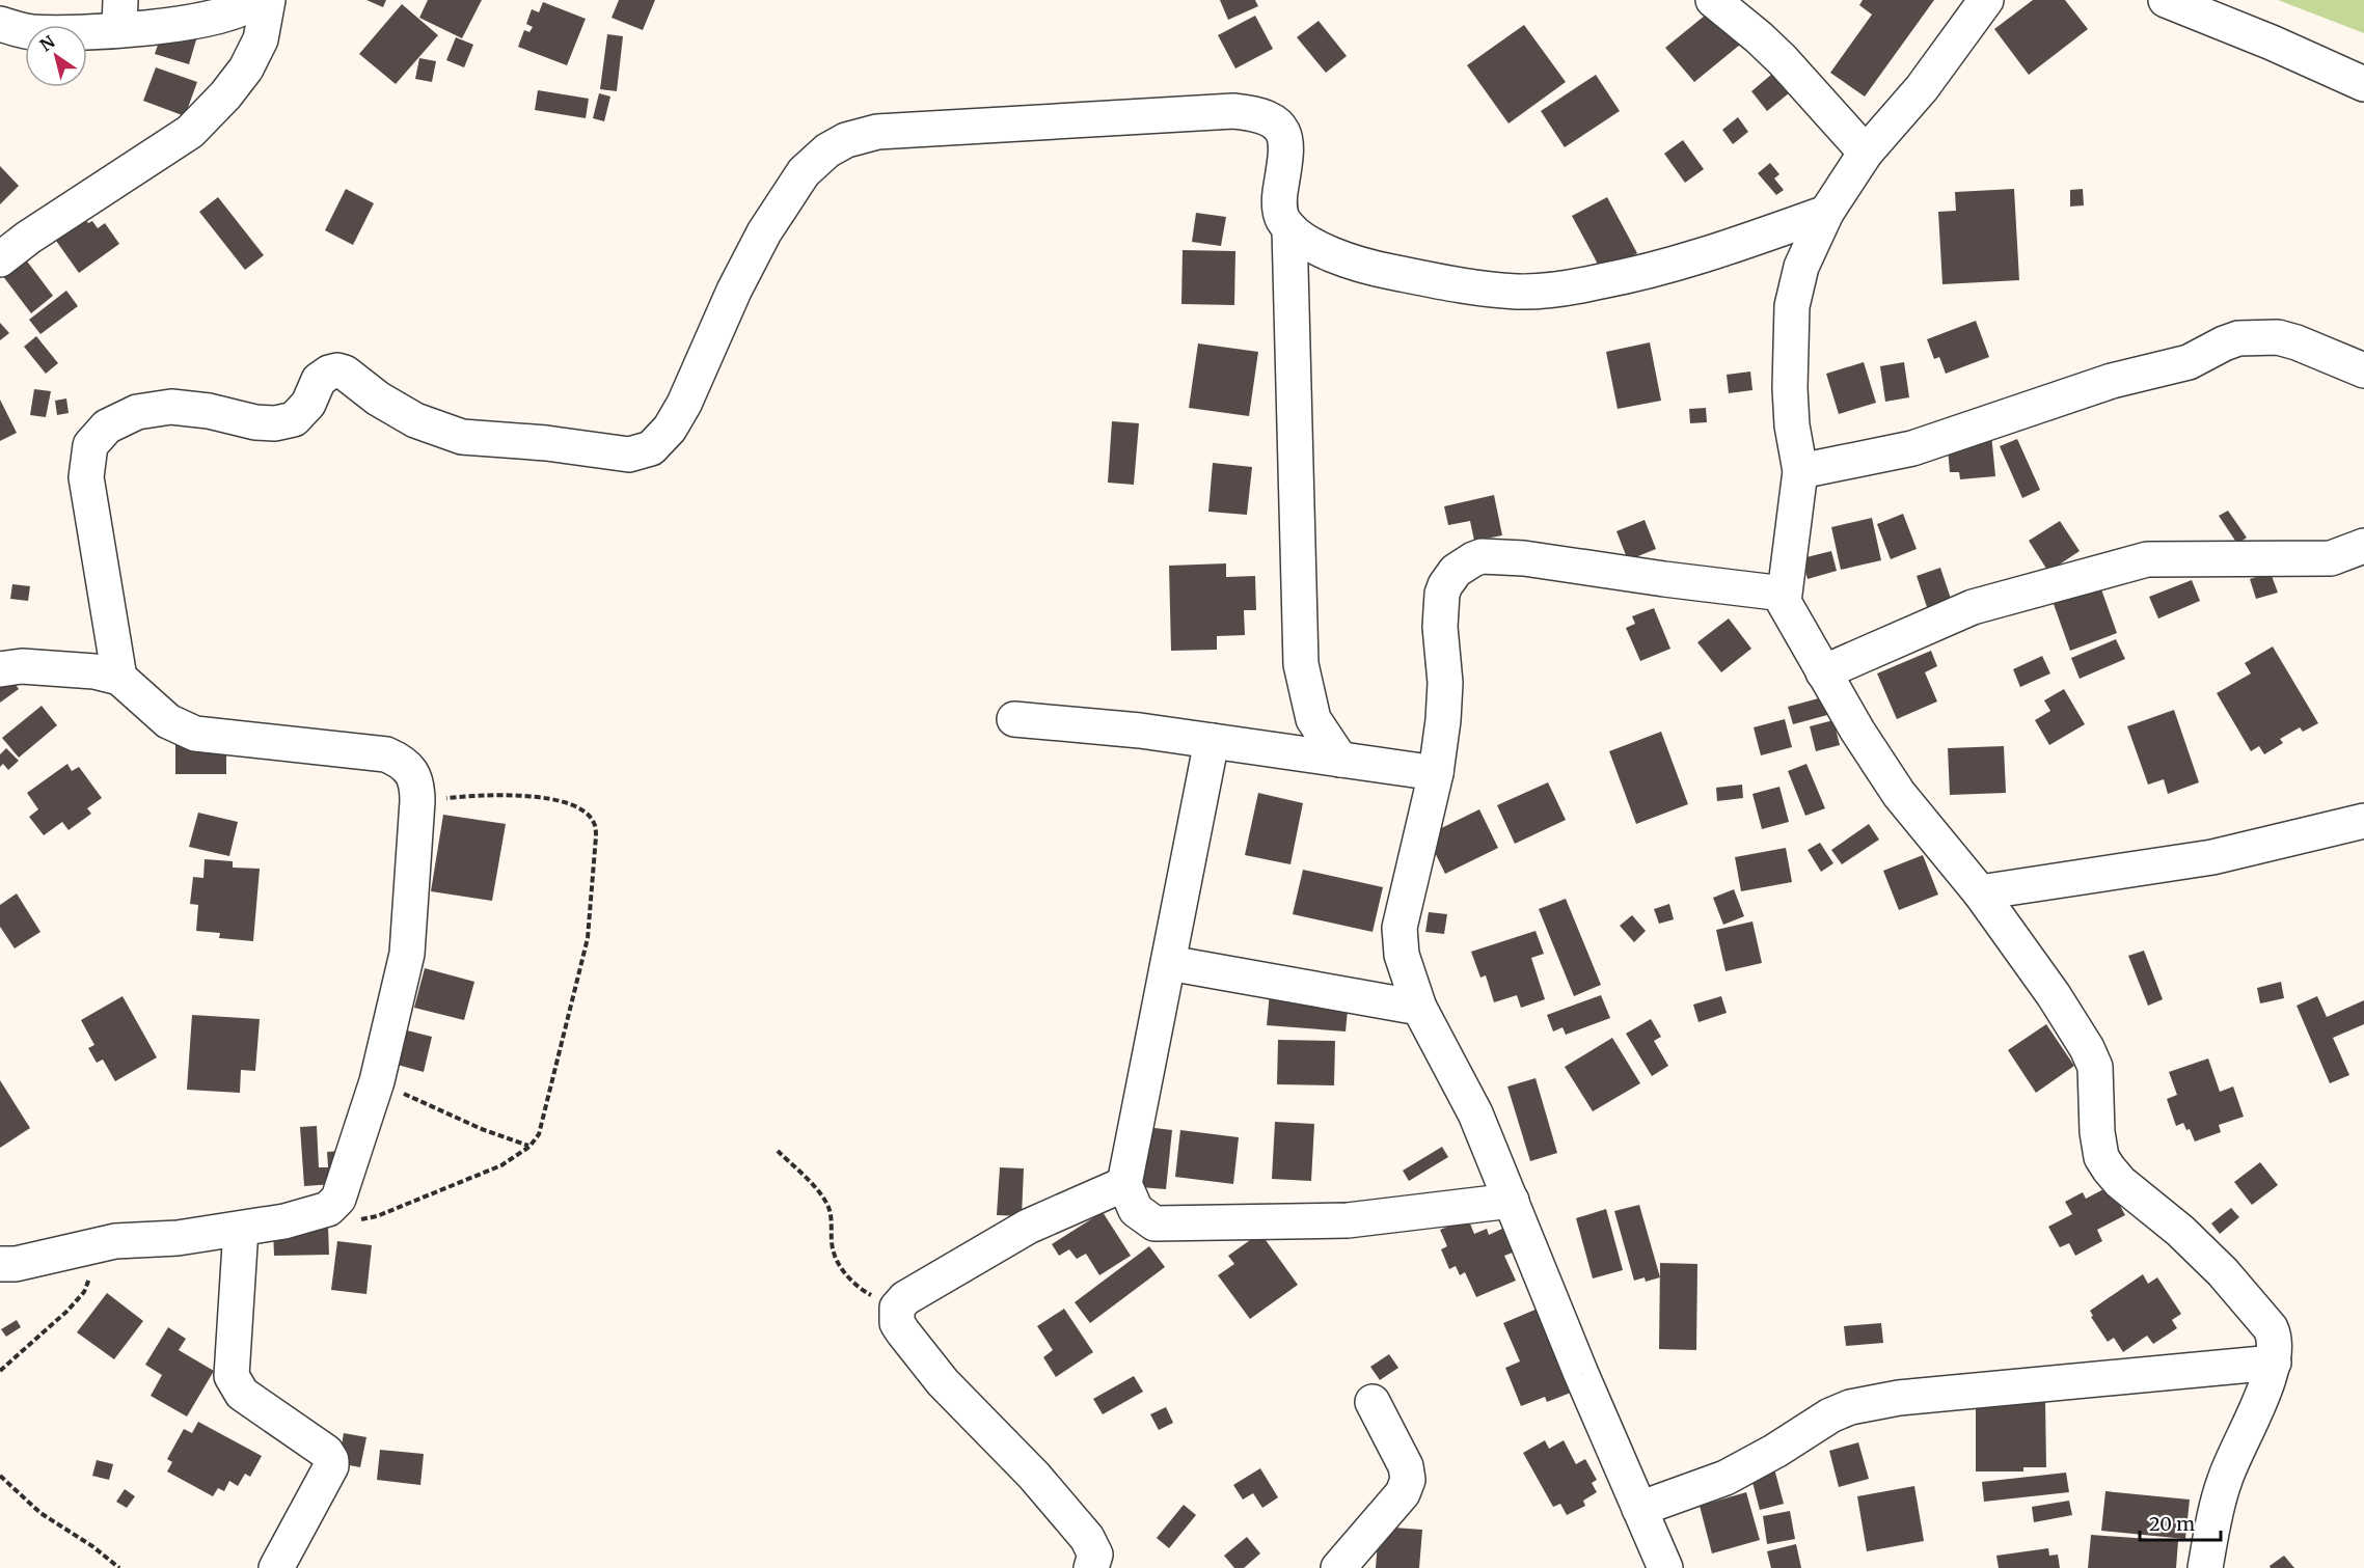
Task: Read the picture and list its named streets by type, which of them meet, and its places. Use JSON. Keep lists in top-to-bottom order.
{
  "scale_bar": "20 m",
  "north": "top left"
}
